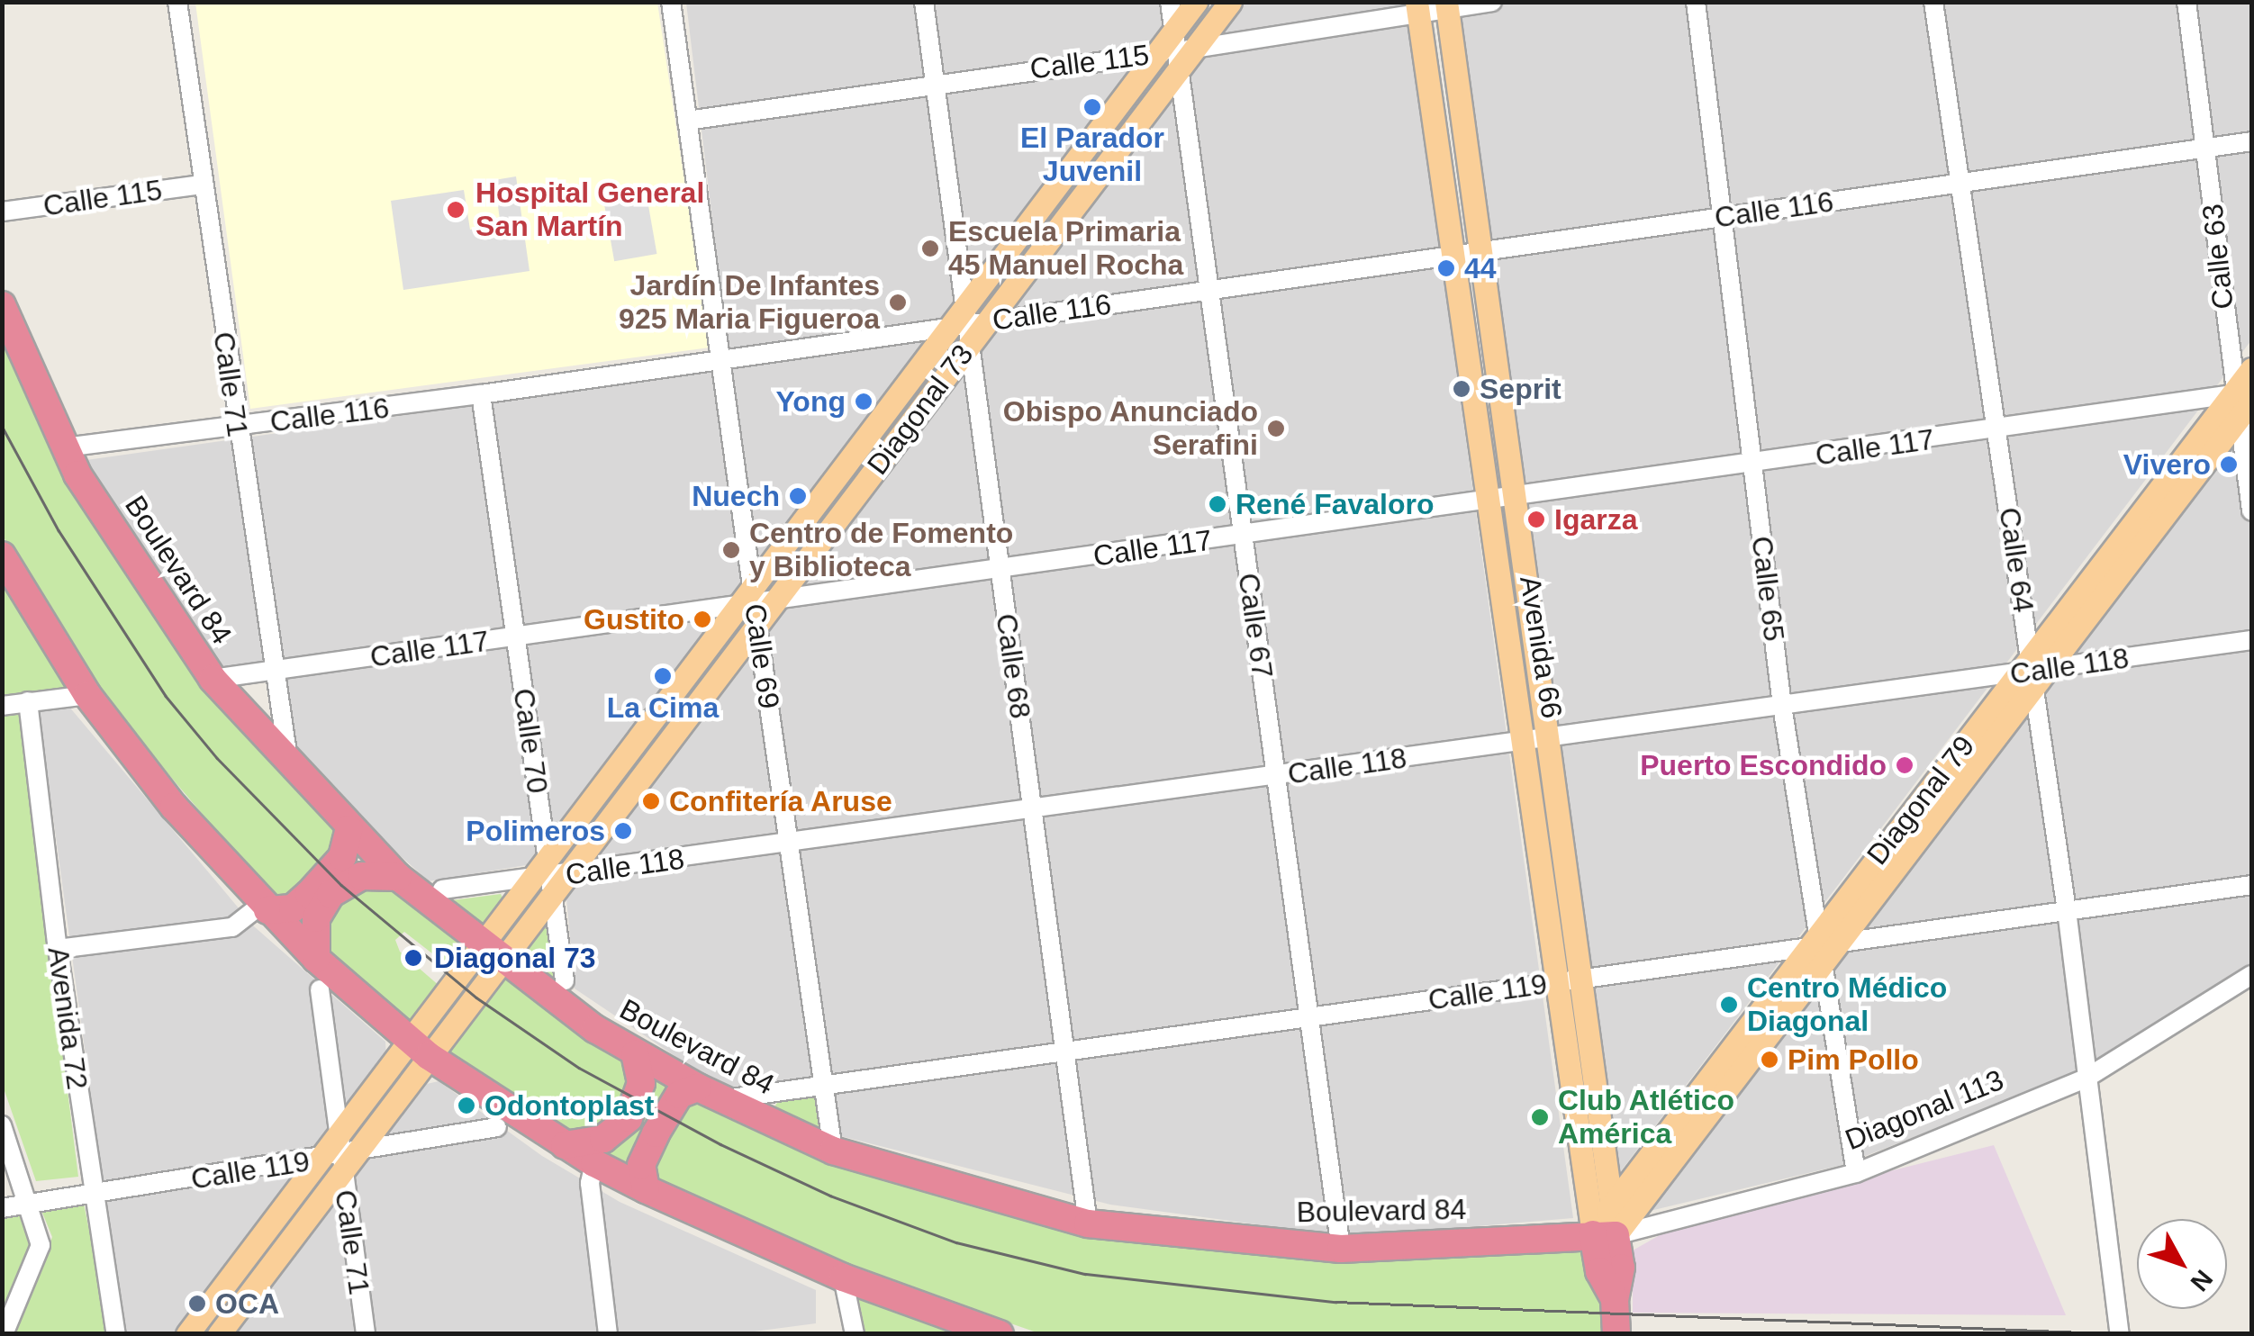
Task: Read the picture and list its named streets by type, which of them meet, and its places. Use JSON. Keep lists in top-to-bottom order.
{
  "streets": {
    "highway": ["Boulevard 84", "Avenida 66"],
    "main road": ["Diagonal 73", "Diagonal 79"],
    "street": [
      "Calle 115",
      "Calle 116",
      "Calle 63",
      "Calle 71",
      "Calle 117",
      "Calle 64",
      "Calle 65",
      "Calle 67",
      "Calle 69",
      "Calle 68",
      "Calle 118",
      "Calle 70",
      "Calle 119",
      "Avenida 72",
      "Diagonal 113"
    ]
  },
  "crossings": [
    ["Calle 115", "Calle 71"],
    ["Calle 115", "Diagonal 73"],
    ["Calle 115", "Calle 67"],
    ["Calle 115", "Avenida 66"],
    ["Calle 115", "Calle 69"],
    ["Calle 115", "Calle 68"],
    ["Calle 116", "Calle 63"],
    ["Calle 116", "Calle 71"],
    ["Calle 116", "Diagonal 73"],
    ["Calle 116", "Calle 64"],
    ["Calle 116", "Boulevard 84"],
    ["Calle 116", "Calle 65"],
    ["Calle 116", "Calle 67"],
    ["Calle 116", "Avenida 66"],
    ["Calle 116", "Calle 69"],
    ["Calle 116", "Calle 68"],
    ["Calle 116", "Calle 70"],
    ["Calle 63", "Calle 117"],
    ["Calle 63", "Diagonal 79"],
    ["Calle 71", "Diagonal 73"],
    ["Calle 71", "Calle 117"],
    ["Calle 71", "Boulevard 84"],
    ["Calle 71", "Calle 119"],
    ["Diagonal 73", "Calle 117"],
    ["Diagonal 73", "Boulevard 84"],
    ["Diagonal 73", "Calle 67"],
    ["Diagonal 73", "Calle 69"],
    ["Diagonal 73", "Calle 68"],
    ["Diagonal 73", "Calle 118"],
    ["Diagonal 73", "Calle 70"],
    ["Diagonal 73", "Calle 119"],
    ["Calle 117", "Calle 64"],
    ["Calle 117", "Boulevard 84"],
    ["Calle 117", "Calle 65"],
    ["Calle 117", "Calle 67"],
    ["Calle 117", "Avenida 66"],
    ["Calle 117", "Calle 69"],
    ["Calle 117", "Calle 68"],
    ["Calle 117", "Calle 70"],
    ["Calle 117", "Diagonal 79"],
    ["Calle 64", "Calle 118"],
    ["Calle 64", "Diagonal 79"],
    ["Calle 64", "Calle 119"],
    ["Calle 64", "Diagonal 113"],
    ["Boulevard 84", "Calle 67"],
    ["Boulevard 84", "Avenida 66"],
    ["Boulevard 84", "Calle 69"],
    ["Boulevard 84", "Calle 68"],
    ["Boulevard 84", "Diagonal 79"],
    ["Boulevard 84", "Calle 119"],
    ["Boulevard 84", "Diagonal 113"],
    ["Calle 65", "Calle 118"],
    ["Calle 65", "Diagonal 79"],
    ["Calle 65", "Calle 119"],
    ["Calle 65", "Diagonal 113"],
    ["Calle 67", "Calle 118"],
    ["Calle 67", "Calle 119"],
    ["Avenida 66", "Calle 118"],
    ["Avenida 66", "Diagonal 79"],
    ["Avenida 66", "Calle 119"],
    ["Avenida 66", "Diagonal 113"],
    ["Calle 69", "Calle 118"],
    ["Calle 69", "Calle 119"],
    ["Calle 68", "Calle 118"],
    ["Calle 68", "Calle 119"],
    ["Calle 118", "Calle 70"],
    ["Calle 118", "Diagonal 79"],
    ["Diagonal 79", "Calle 119"],
    ["Diagonal 79", "Diagonal 113"],
    ["Calle 119", "Avenida 72"]
  ],
  "places": [
    "El Parador Juvenil",
    "Hospital General San Martín",
    "Escuela Primaria 45 Manuel Rocha",
    "44",
    "Jardín De Infantes 925 Maria Figueroa",
    "Seprit",
    "Yong",
    "Obispo Anunciado Serafini",
    "Vivero",
    "Nuech",
    "René Favaloro",
    "Igarza",
    "Centro de Fomento y Biblioteca",
    "Gustito",
    "La Cima",
    "Puerto Escondido",
    "Confitería Aruse",
    "Polimeros",
    "Diagonal 73",
    "Centro Médico Diagonal",
    "Pim Pollo",
    "Odontoplast",
    "Club Atlético América",
    "OCA"
  ],
  "north": "bottom right"
}
